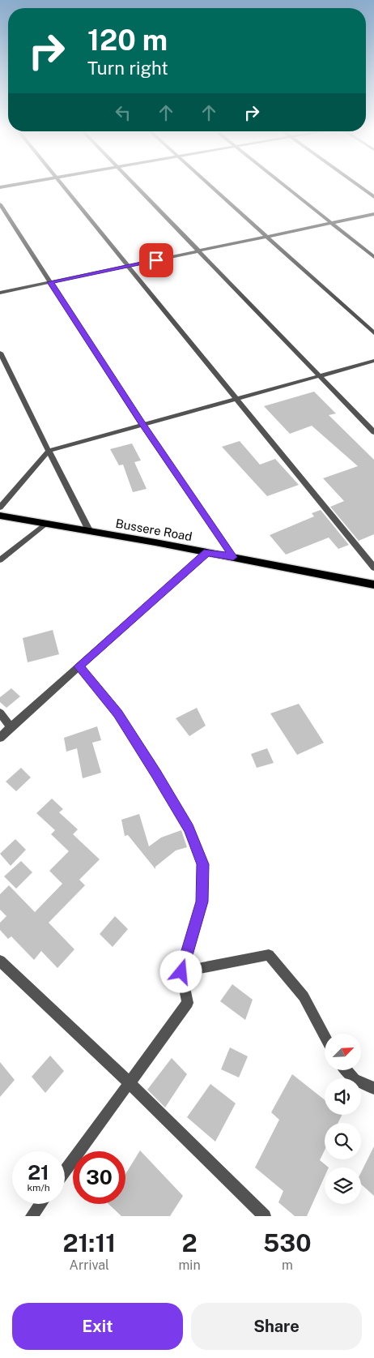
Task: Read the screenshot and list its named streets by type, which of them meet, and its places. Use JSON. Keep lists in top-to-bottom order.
{
  "streets": {
    "main road": ["Bussere Road"]
  },
  "north": "top right",
  "page": {
    "turn": ["120 m", "Turn right"],
    "speed": "21 km/h",
    "limit": "30",
    "eta": [
      "21:11",
      "Arrival",
      "2",
      "min",
      "530",
      "m"
    ],
    "buttons": ["Exit", "Share"]
  }
}
